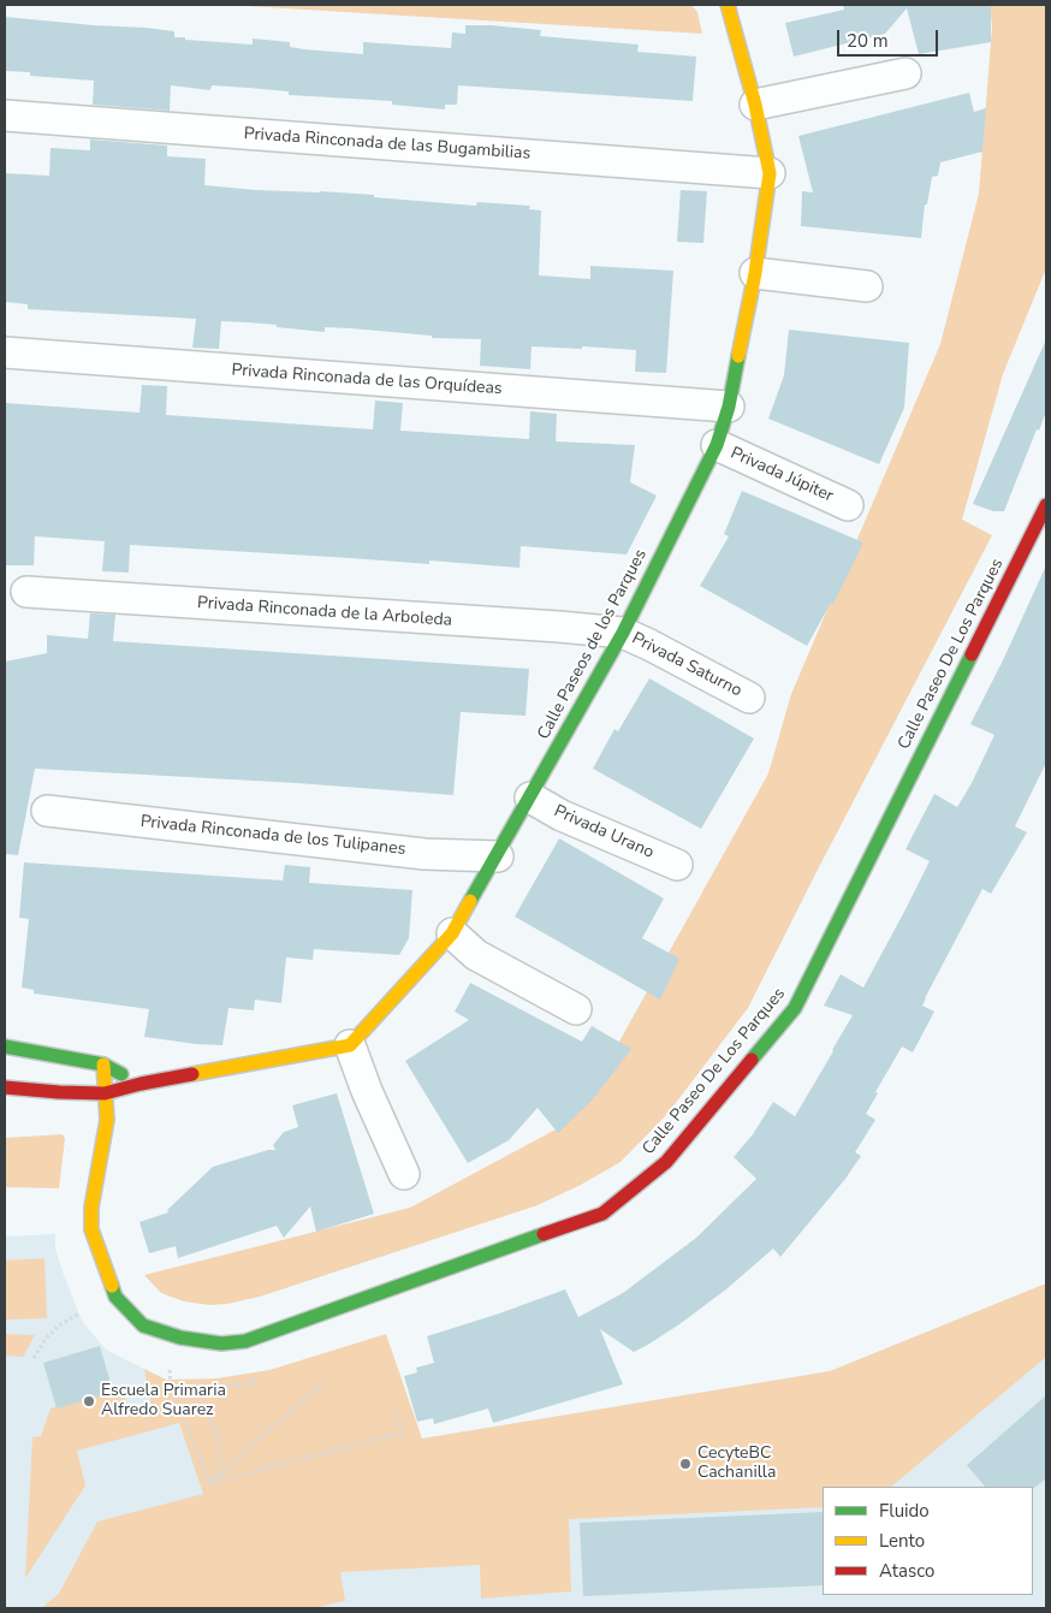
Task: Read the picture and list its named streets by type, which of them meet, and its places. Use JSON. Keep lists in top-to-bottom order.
{
  "streets": {
    "street": [
      "Privada Rinconada de las Bugambilias",
      "Privada Rinconada de las Orquídeas",
      "Privada Júpiter",
      "Privada Rinconada de la Arboleda",
      "Calle Paseos de los Parques",
      "Calle Paseo De Los Parques",
      "Privada Saturno",
      "Privada Urano",
      "Privada Rinconada de los Tulipanes"
    ]
  },
  "crossings": [
    ["Privada Rinconada de las Bugambilias", "Calle Paseos de los Parques"],
    ["Privada Rinconada de las Orquídeas", "Calle Paseos de los Parques"],
    ["Privada Júpiter", "Calle Paseos de los Parques"],
    ["Privada Rinconada de la Arboleda", "Calle Paseos de los Parques"],
    ["Privada Rinconada de la Arboleda", "Privada Saturno"],
    ["Calle Paseos de los Parques", "Privada Saturno"],
    ["Calle Paseos de los Parques", "Privada Urano"],
    ["Calle Paseos de los Parques", "Privada Rinconada de los Tulipanes"]
  ],
  "places": ["Escuela Primaria Alfredo Suarez", "CecyteBC Cachanilla"],
  "legend": ["Fluido", "Lento", "Atasco"],
  "scale_bar": "20 m"
}
